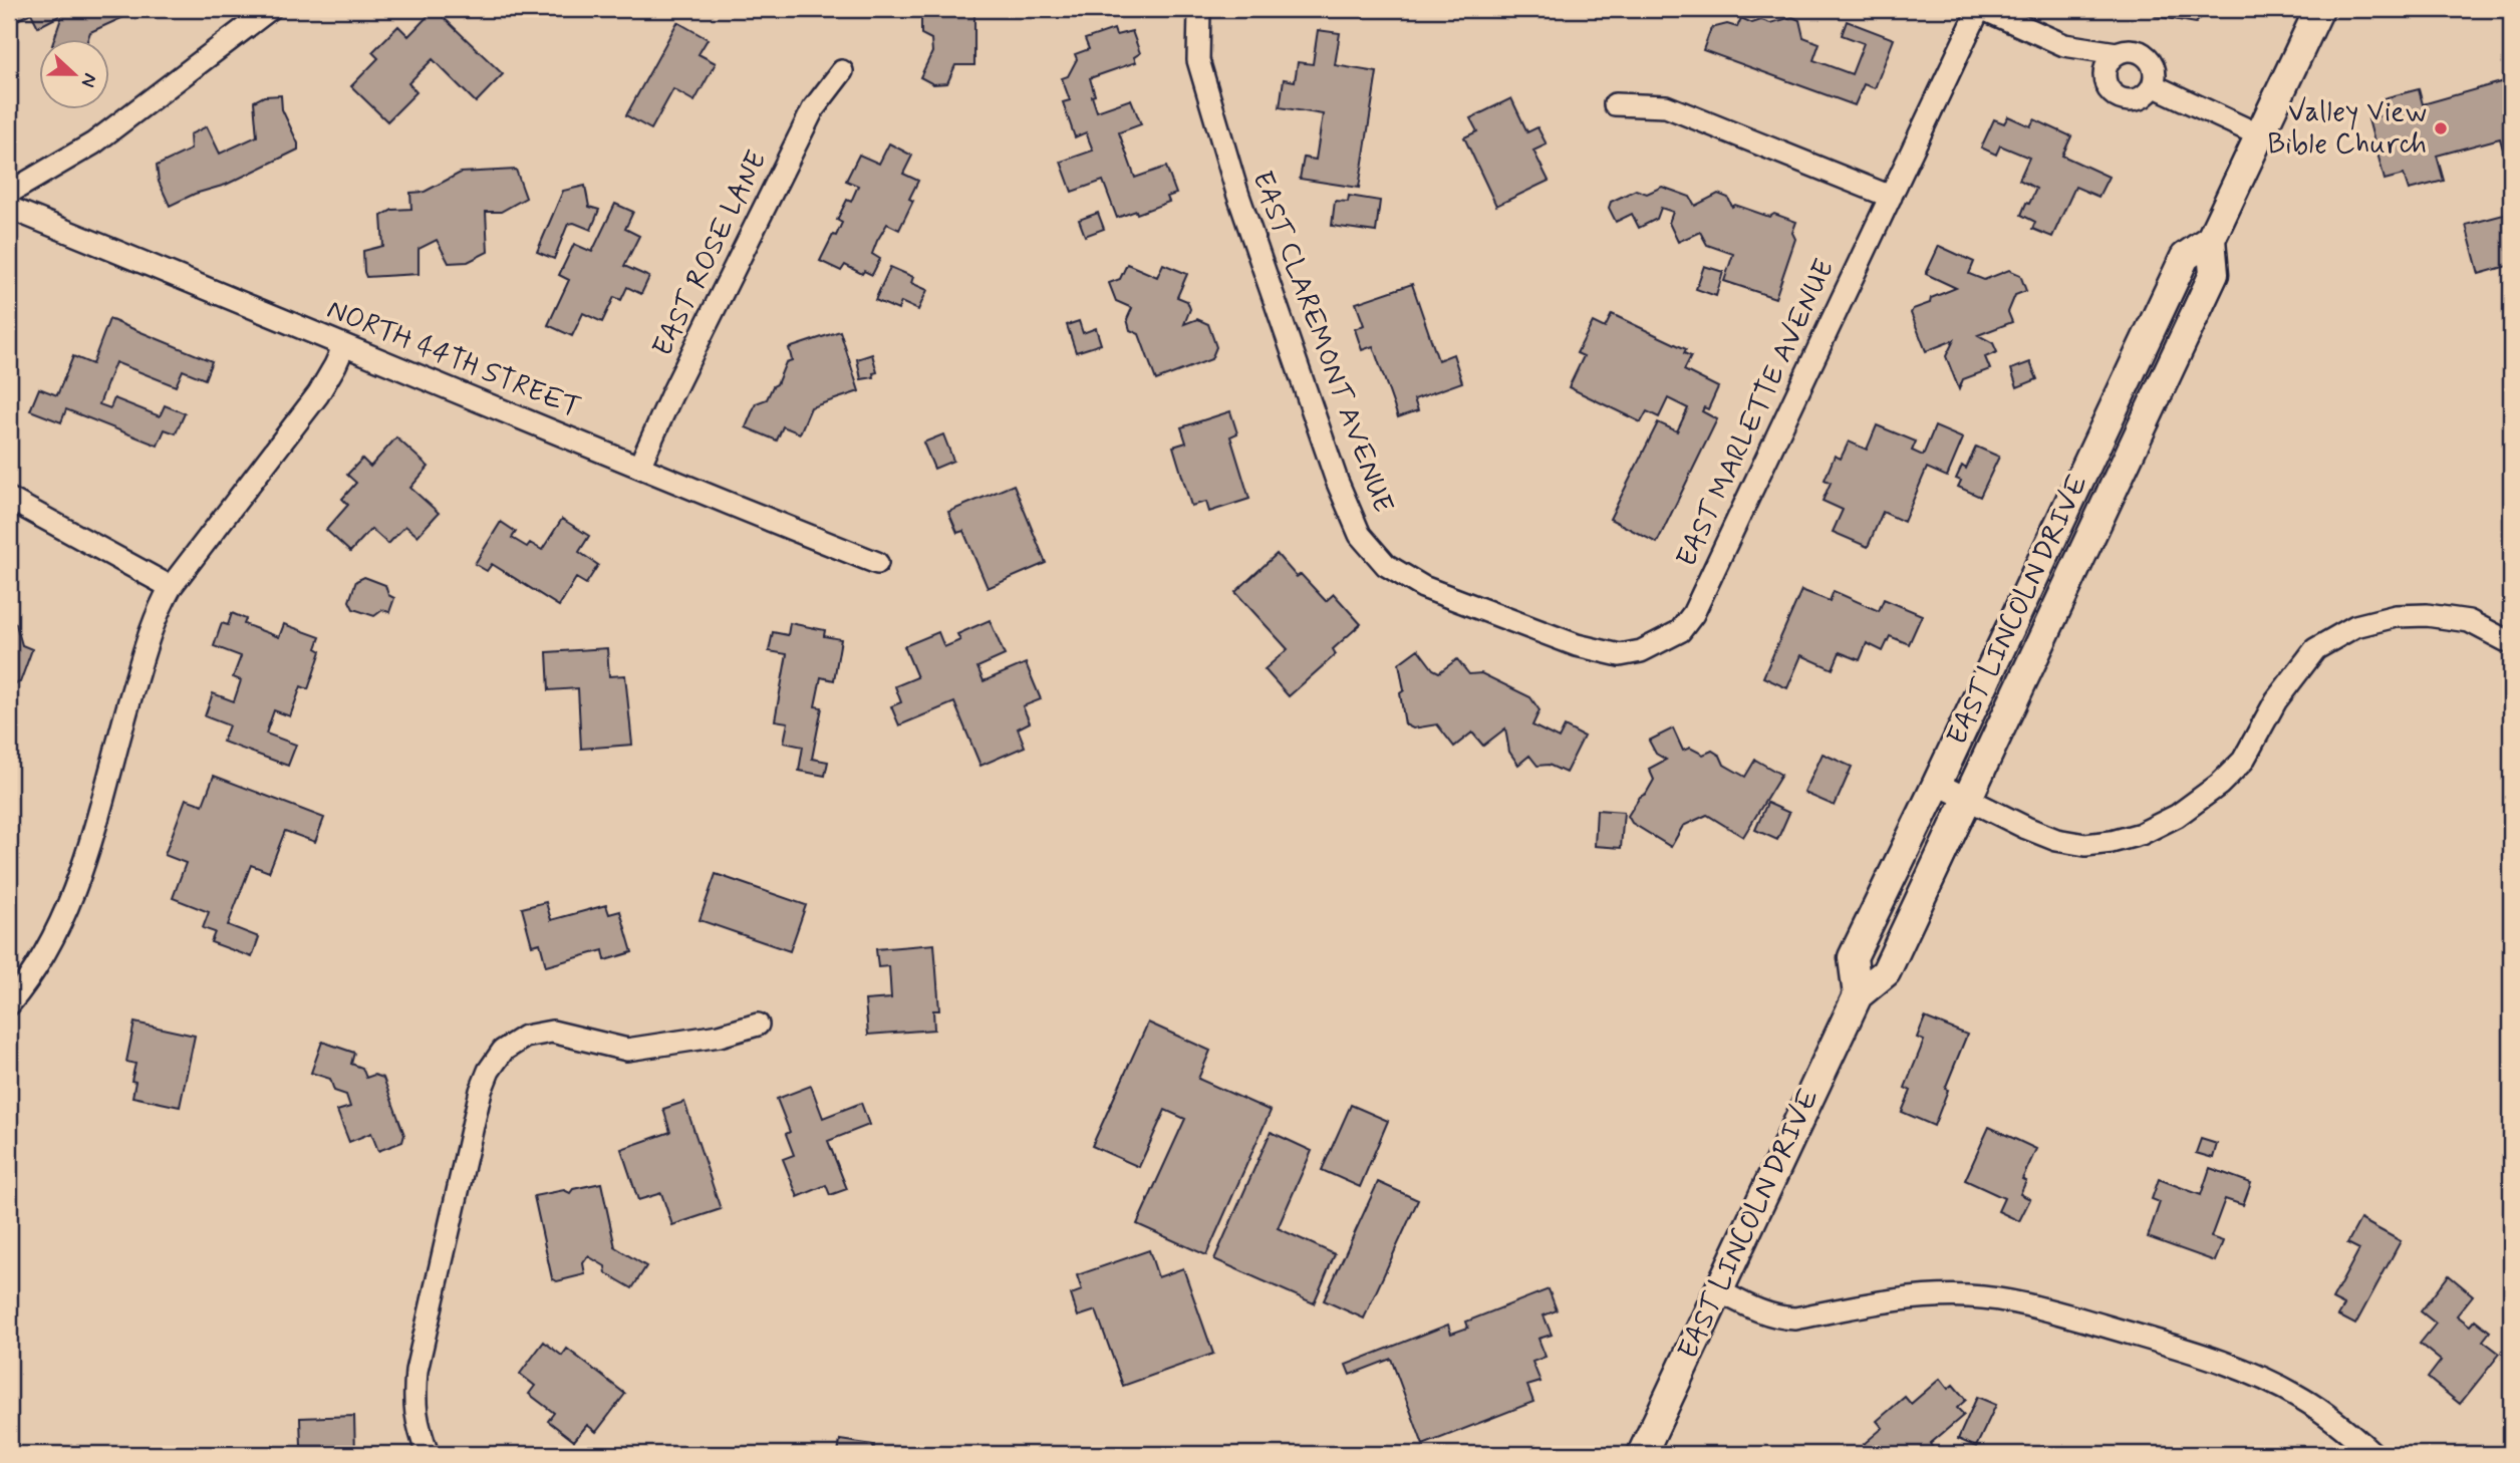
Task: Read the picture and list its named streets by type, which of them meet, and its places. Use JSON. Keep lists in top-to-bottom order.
{
  "streets": {
    "main road": ["EAST LINCOLN DRIVE"],
    "street": [
      "EAST ROSE LANE",
      "EAST CLAREMONT AVENUE",
      "NORTH 44TH STREET",
      "EAST MARLETTE AVENUE"
    ]
  },
  "crossings": [
    ["EAST ROSE LANE", "NORTH 44TH STREET"],
    ["EAST CLAREMONT AVENUE", "EAST MARLETTE AVENUE"]
  ],
  "places": ["Valley View Bible Church"],
  "north": "right"
}
